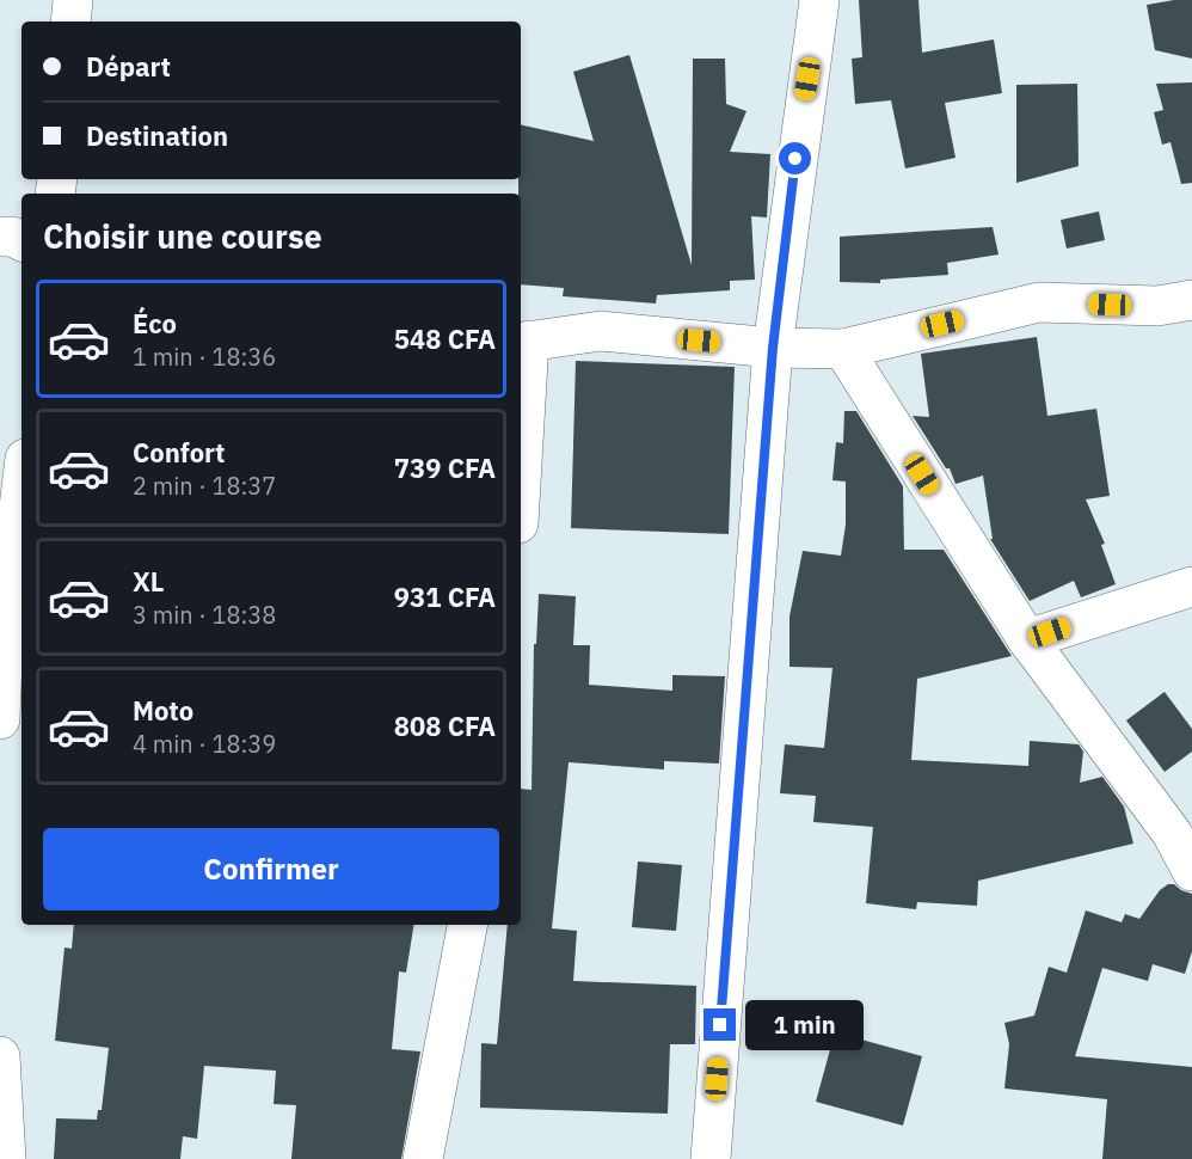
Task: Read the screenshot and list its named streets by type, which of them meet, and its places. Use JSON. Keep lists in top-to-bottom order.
{
  "page": {
    "banner": ["Départ", "Destination"],
    "heading": "Choisir une course",
    "list": [
      {
        "name": "Éco",
        "note": "1 min · 18:36",
        "value": "548 CFA"
      },
      {
        "name": "Confort",
        "note": "2 min · 18:37",
        "value": "739 CFA"
      },
      {
        "name": "XL",
        "note": "3 min · 18:38",
        "value": "931 CFA"
      },
      {
        "name": "Moto",
        "note": "4 min · 18:39",
        "value": "808 CFA"
      }
    ],
    "buttons": "Confirmer",
    "bubble": "1 min"
  }
}
